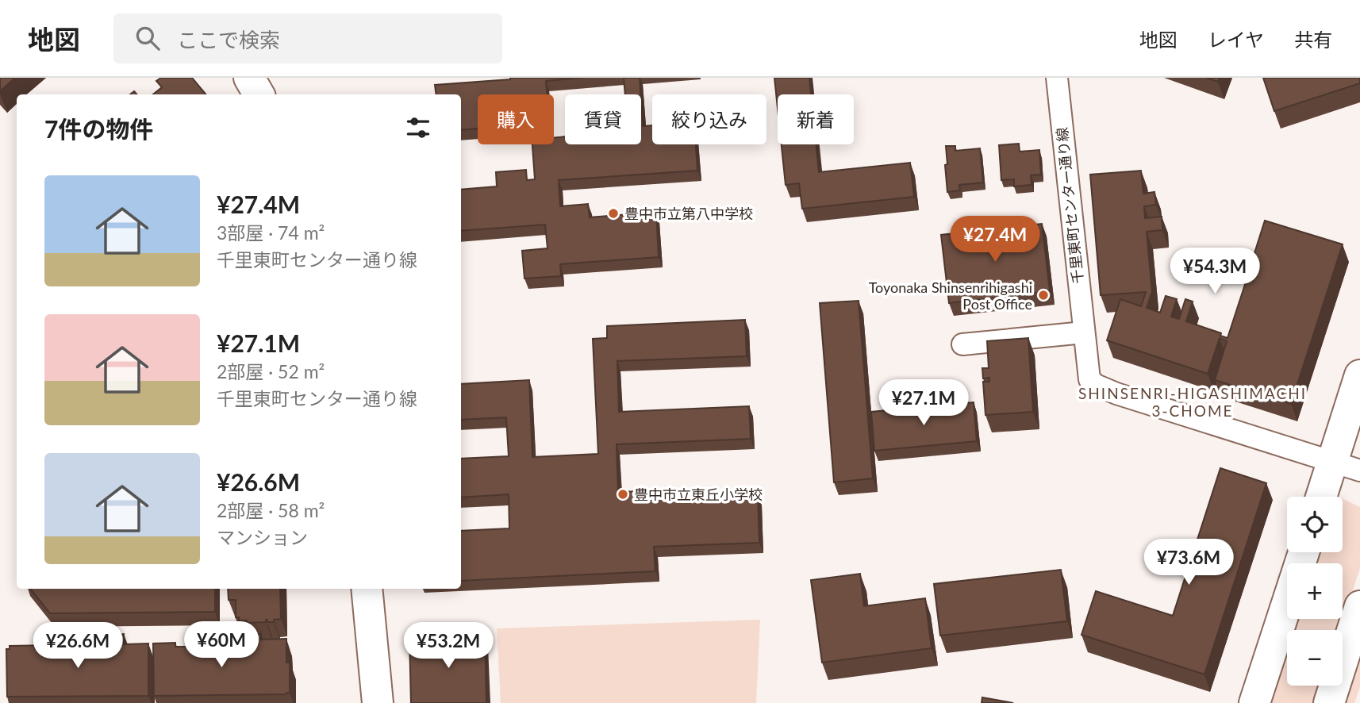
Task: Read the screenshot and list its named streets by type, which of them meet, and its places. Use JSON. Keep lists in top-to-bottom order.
{
  "streets": {
    "street": ["千里東町センター通り線"]
  },
  "districts": ["SHINSENRI-HIGASHIMACHI 3-CHOME"],
  "places": ["豊中市立第八中学校", "Toyonaka Shinsenrihigashi Post Office", "豊中市立東丘小学校"],
  "page": {
    "header": "地図",
    "search": "ここで検索",
    "nav": ["地図", "レイヤ", "共有"],
    "chip": [
      "購入",
      "賃貸",
      "絞り込み",
      "新着"
    ],
    "heading": "7件の物件",
    "list": [
      {
        "name": "¥27.4M",
        "note": "3部屋 · 74 m² · 千里東町センター通り線"
      },
      {
        "name": "¥27.1M",
        "note": "2部屋 · 52 m² · 千里東町センター通り線"
      },
      {
        "name": "¥26.6M",
        "note": "2部屋 · 58 m² · マンション"
      }
    ],
    "price": [
      "¥27.4M",
      "¥54.3M",
      "¥27.1M",
      "¥73.6M",
      "¥60M",
      "¥26.6M",
      "¥53.2M"
    ],
    "map_buttons": ["+", "−"]
  }
}
